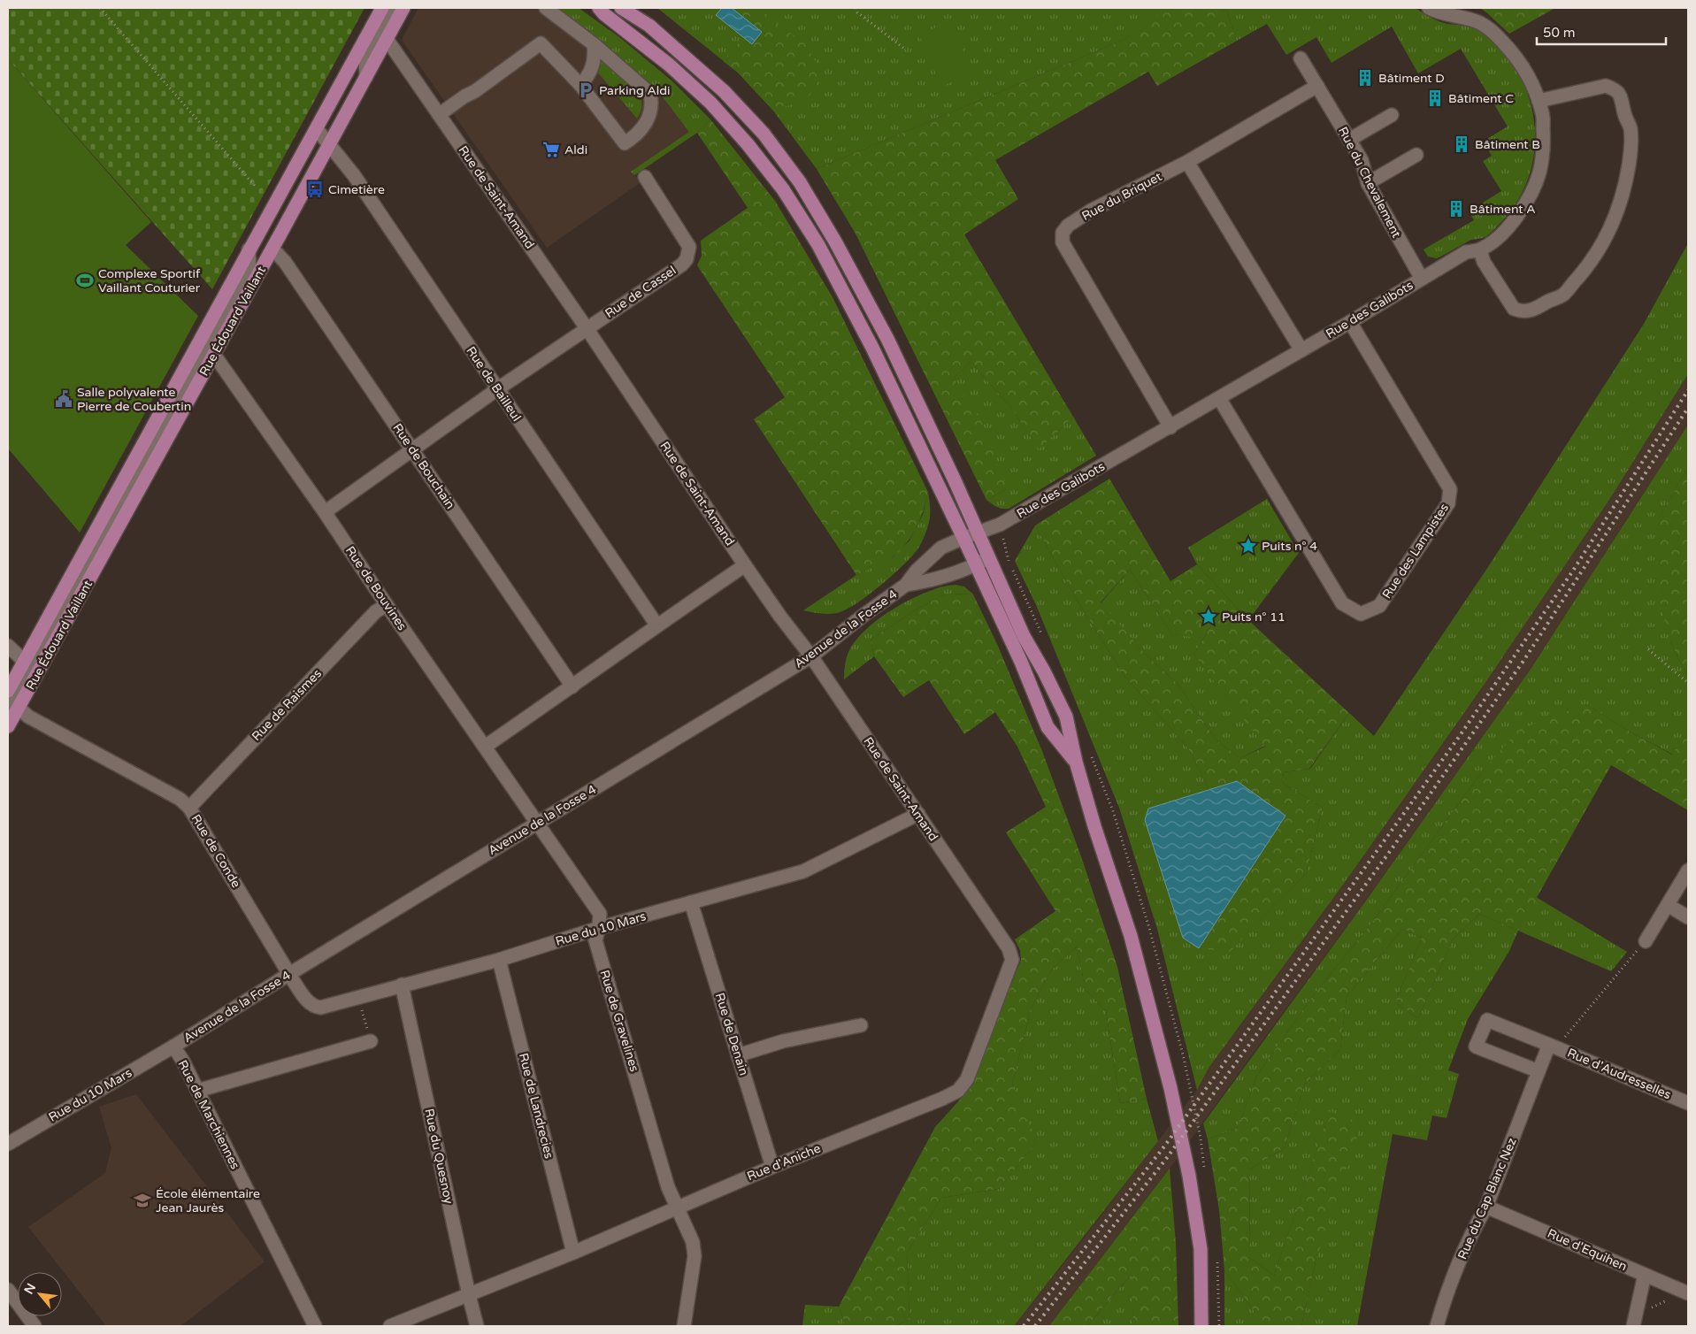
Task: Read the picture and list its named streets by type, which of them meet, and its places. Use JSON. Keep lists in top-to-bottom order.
{
  "streets": {
    "main road": ["Rue Édouard Vaillant"],
    "street": [
      "Rue du Chevalement",
      "Rue du Briquet",
      "Rue de Saint-Amand",
      "Rue de Cassel",
      "Rue des Galibots",
      "Rue de Bailleul",
      "Rue de Bouchain",
      "Rue des Lampistes",
      "Rue de Bouvines",
      "Avenue de la Fosse 4",
      "Rue de Raismes",
      "Rue de Conde",
      "Rue du 10 Mars",
      "Rue de Gravelines",
      "Rue de Denain",
      "Rue d'Audresselles",
      "Rue de Landrecies",
      "Rue de Marchiennes",
      "Rue du Quesnoy",
      "Rue d'Aniche",
      "Rue du Cap Blanc Nez",
      "Rue d'Equihen"
    ]
  },
  "crossings": [
    ["Rue du Chevalement", "Rue des Galibots"],
    ["Rue du Briquet", "Rue des Galibots"],
    ["Rue de Saint-Amand", "Rue de Cassel"],
    ["Rue de Saint-Amand", "Rue Édouard Vaillant"],
    ["Rue de Saint-Amand", "Avenue de la Fosse 4"],
    ["Rue de Saint-Amand", "Rue du 10 Mars"],
    ["Rue de Saint-Amand", "Rue d'Aniche"],
    ["Rue de Cassel", "Rue de Bailleul"],
    ["Rue de Cassel", "Rue de Bouchain"],
    ["Rue de Cassel", "Rue de Bouvines"],
    ["Rue des Galibots", "Rue des Lampistes"],
    ["Rue des Galibots", "Avenue de la Fosse 4"],
    ["Rue Édouard Vaillant", "Rue de Bailleul"],
    ["Rue Édouard Vaillant", "Rue de Bouchain"],
    ["Rue Édouard Vaillant", "Rue de Bouvines"],
    ["Rue Édouard Vaillant", "Rue de Conde"],
    ["Rue de Bouvines", "Avenue de la Fosse 4"],
    ["Rue de Bouvines", "Rue de Raismes"],
    ["Rue de Bouvines", "Rue de Gravelines"],
    ["Avenue de la Fosse 4", "Rue de Conde"],
    ["Avenue de la Fosse 4", "Rue du 10 Mars"],
    ["Avenue de la Fosse 4", "Rue de Gravelines"],
    ["Avenue de la Fosse 4", "Rue de Marchiennes"],
    ["Rue de Raismes", "Rue de Conde"],
    ["Rue de Conde", "Rue du 10 Mars"],
    ["Rue du 10 Mars", "Rue de Gravelines"],
    ["Rue du 10 Mars", "Rue de Denain"],
    ["Rue du 10 Mars", "Rue de Landrecies"],
    ["Rue du 10 Mars", "Rue de Marchiennes"],
    ["Rue du 10 Mars", "Rue du Quesnoy"],
    ["Rue de Gravelines", "Rue d'Aniche"],
    ["Rue de Denain", "Rue d'Aniche"],
    ["Rue d'Audresselles", "Rue du Cap Blanc Nez"],
    ["Rue de Landrecies", "Rue d'Aniche"],
    ["Rue du Quesnoy", "Rue d'Aniche"],
    ["Rue du Cap Blanc Nez", "Rue d'Equihen"]
  ],
  "places": {
    "building": [
      "Bâtiment D",
      "Bâtiment C",
      "Bâtiment B",
      "Bâtiment A"
    ],
    "parking": ["Parking Aldi"],
    "supermarket": ["Aldi"],
    "bus stop": ["Cimetière"],
    "sports": ["Complexe Sportif Vaillant Couturier"],
    "public building": ["Salle polyvalente Pierre de Coubertin"],
    "place": ["Puits n° 4", "Puits n° 11"],
    "school or university": ["École élémentaire Jean Jaurès"]
  },
  "scale_bar": "50 m",
  "north": "top left"
}
